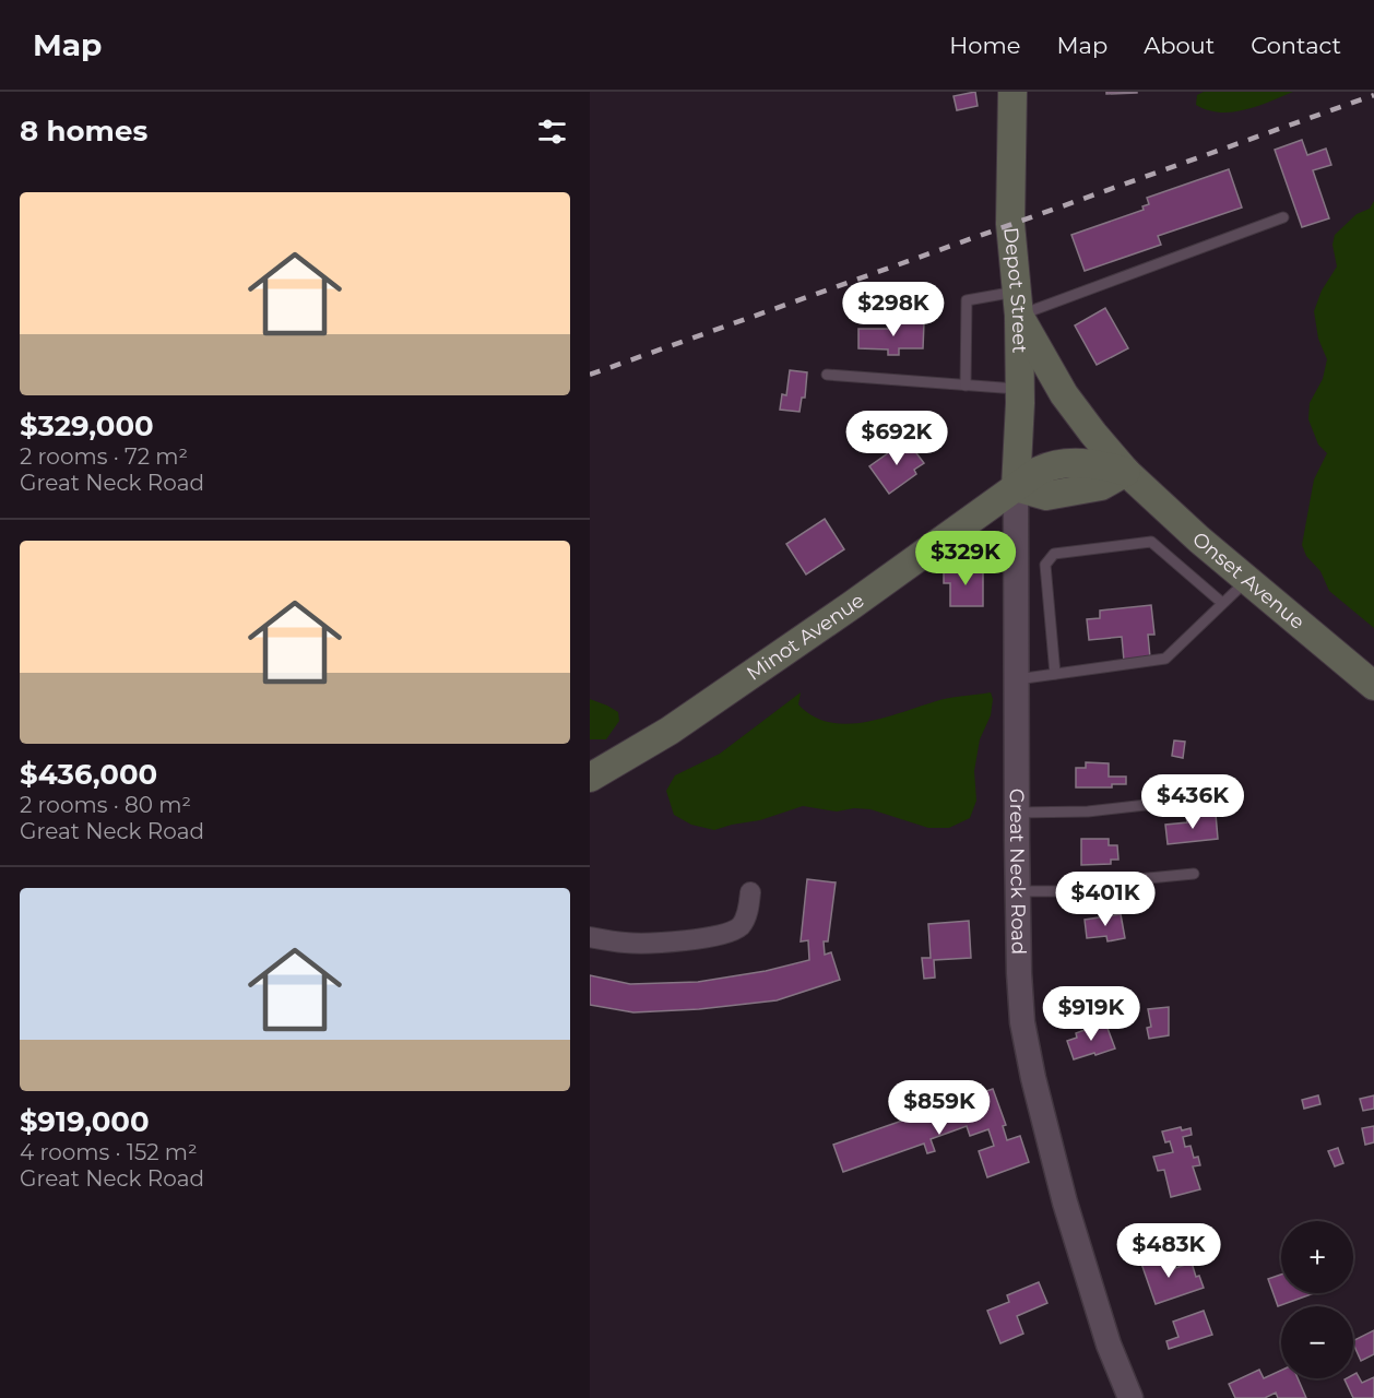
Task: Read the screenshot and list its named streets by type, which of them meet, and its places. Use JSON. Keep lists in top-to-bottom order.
{
  "streets": {
    "main road": ["Depot Street", "Onset Avenue", "Minot Avenue"],
    "street": ["Great Neck Road"]
  },
  "crossings": [
    ["Depot Street", "Onset Avenue"],
    ["Depot Street", "Minot Avenue"],
    ["Depot Street", "Great Neck Road"],
    ["Minot Avenue", "Great Neck Road"]
  ],
  "page": {
    "header": "Map",
    "nav": [
      "Home",
      "Map",
      "About",
      "Contact"
    ],
    "heading": "8 homes",
    "list": [
      {
        "name": "$329,000",
        "note": "2 rooms · 72 m² · Great Neck Road"
      },
      {
        "name": "$436,000",
        "note": "2 rooms · 80 m² · Great Neck Road"
      },
      {
        "name": "$919,000",
        "note": "4 rooms · 152 m² · Great Neck Road"
      }
    ],
    "price": [
      "$298K",
      "$692K",
      "$329K",
      "$436K",
      "$401K",
      "$919K",
      "$859K",
      "$483K"
    ],
    "map_buttons": ["+", "−"]
  }
}
